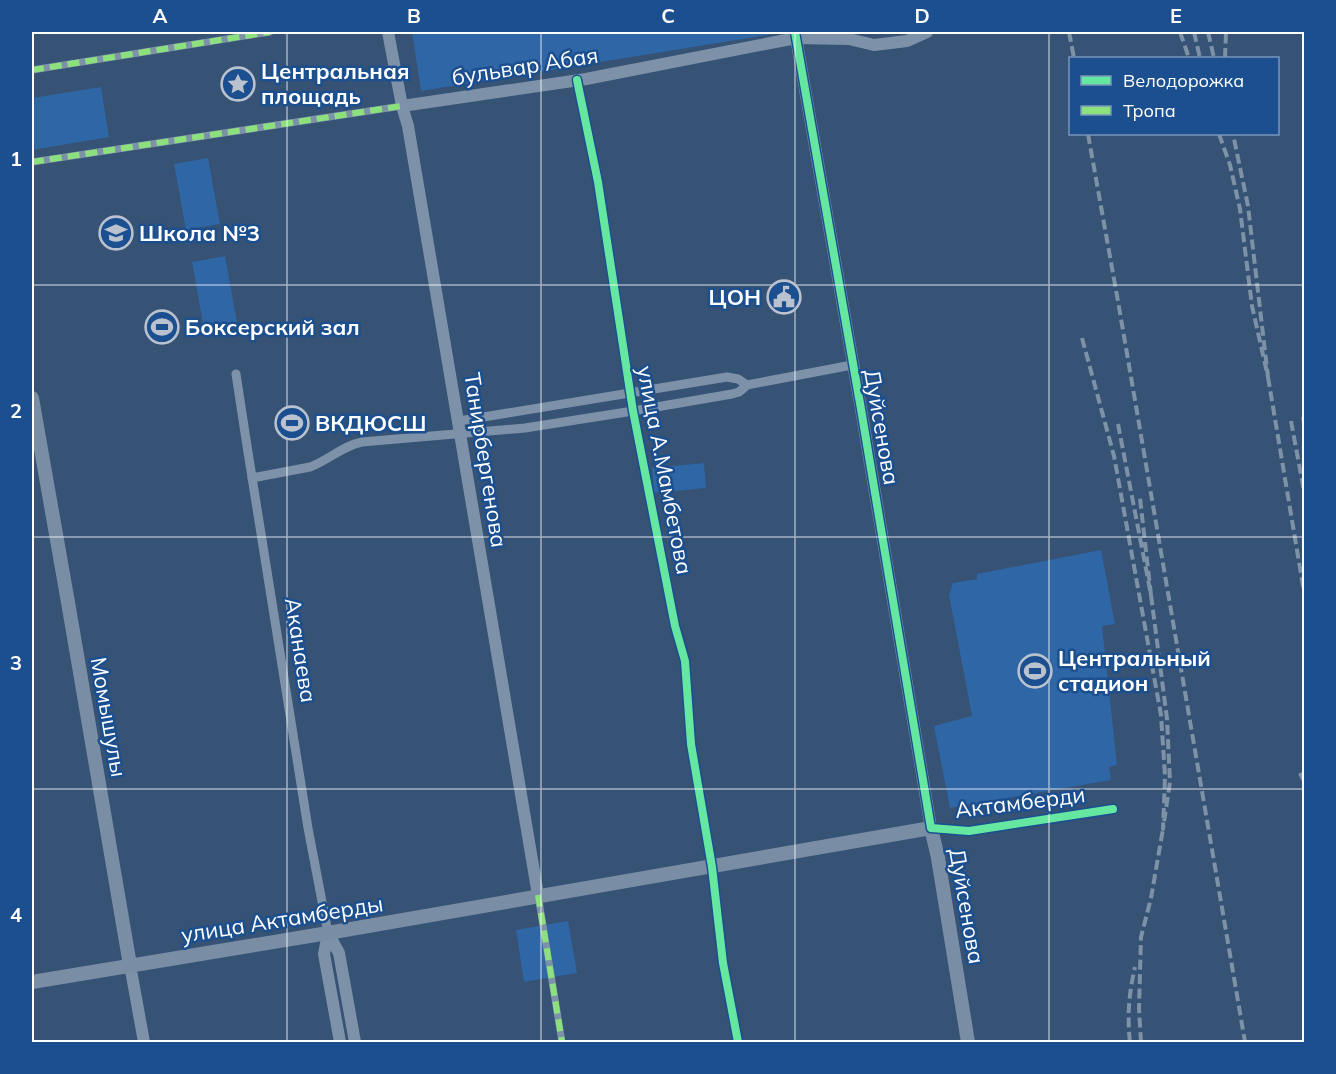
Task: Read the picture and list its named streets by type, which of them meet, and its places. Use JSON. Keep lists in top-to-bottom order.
{
  "streets": {
    "main road": [
      "Дуйсенова",
      "Момышулы",
      "Актамберди",
      "улица Актамберды"
    ],
    "street": [
      "бульвар Абая",
      "Танирбергенова",
      "улица А.Мамбетова",
      "Аканаева"
    ]
  },
  "crossings": [
    ["бульвар Абая", "Дуйсенова"],
    ["бульвар Абая", "Танирбергенова"],
    ["бульвар Абая", "улица А.Мамбетова"],
    ["Дуйсенова", "Актамберди"],
    ["Танирбергенова", "Актамберди"],
    ["Танирбергенова", "улица Актамберды"],
    ["улица А.Мамбетова", "Актамберди"],
    ["Аканаева", "улица Актамберды"],
    ["Момышулы", "улица Актамберды"],
    ["Актамберди", "улица Актамберды"]
  ],
  "places": {
    "place": ["Центральная площадь"],
    "school or university": ["Школа №3"],
    "public building": ["ЦОН"],
    "sports": ["Боксерский зал", "ВКДЮСШ", "Центральный стадион"]
  },
  "legend": ["Велодорожка", "Тропа"],
  "grid": {
    "columns": [
      "A",
      "B",
      "C",
      "D",
      "E"
    ],
    "rows": [
      "1",
      "2",
      "3",
      "4"
    ]
  }
}
